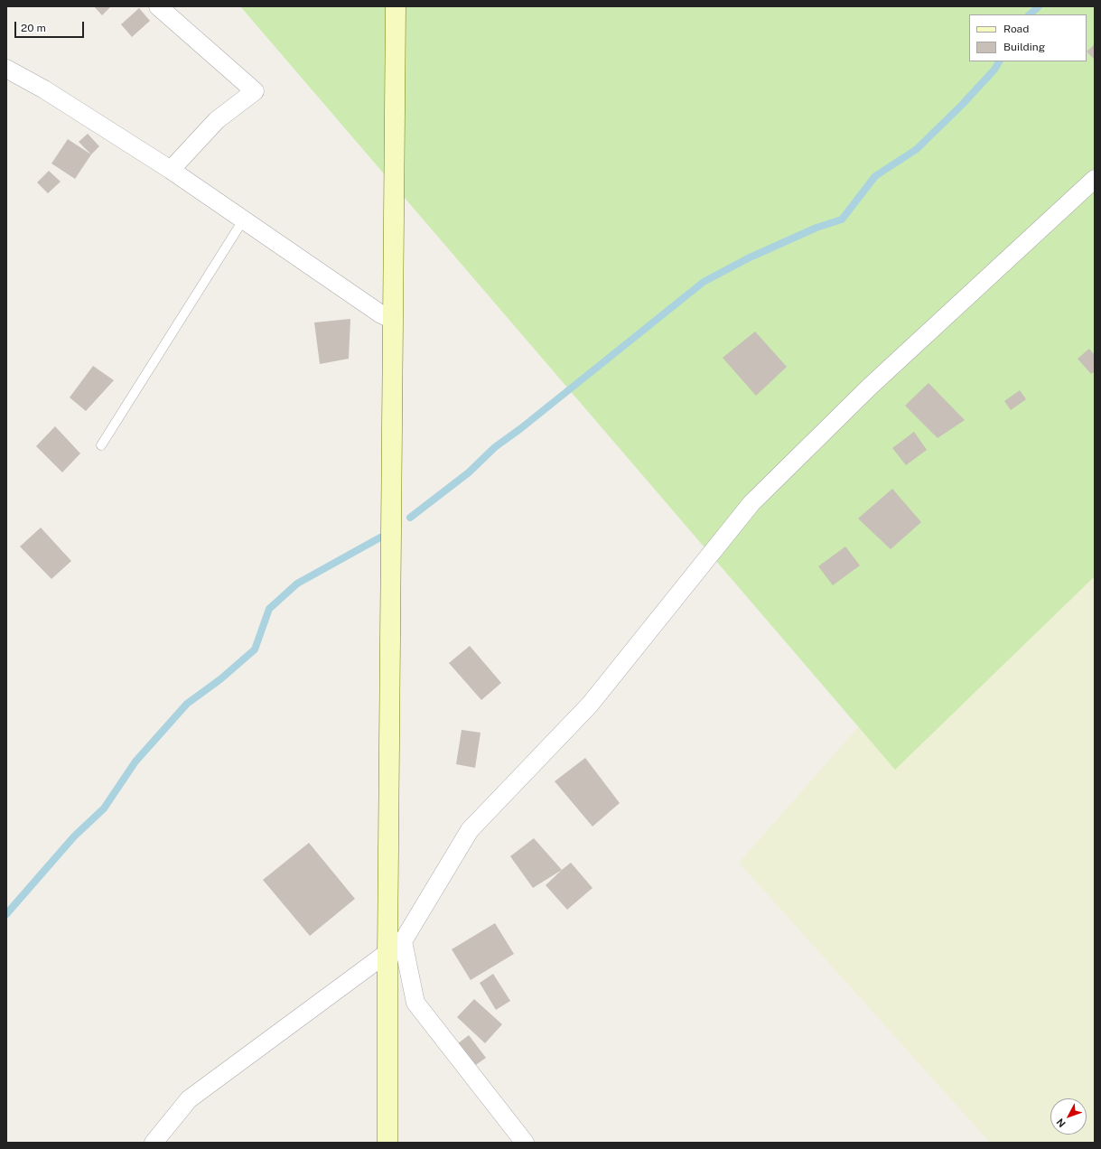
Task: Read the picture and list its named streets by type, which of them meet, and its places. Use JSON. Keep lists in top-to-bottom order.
{
  "legend": ["Road", "Building"],
  "scale_bar": "20 m",
  "north": "bottom left"
}
